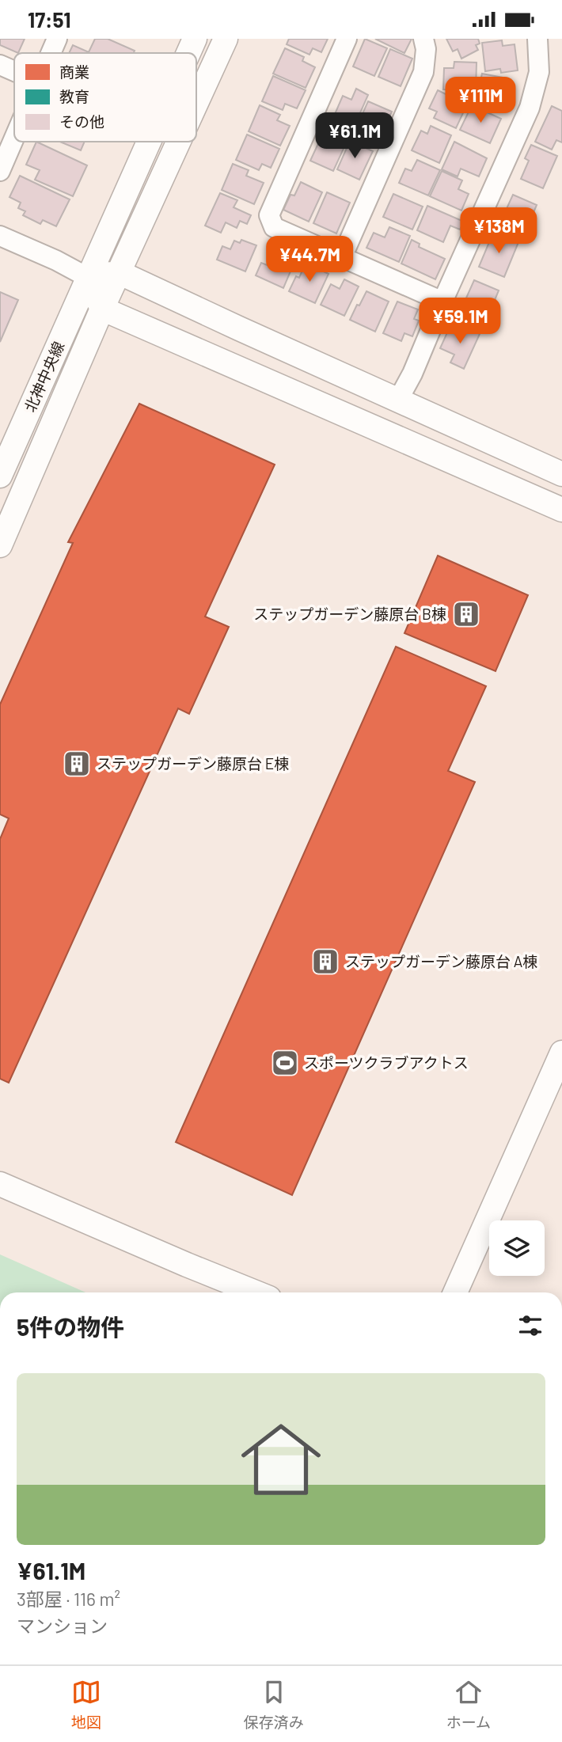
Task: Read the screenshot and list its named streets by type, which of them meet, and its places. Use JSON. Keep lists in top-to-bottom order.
{
  "streets": {
    "street": ["北神中央線"]
  },
  "places": {
    "building": ["ステップガーデン藤原台 B棟", "ステップガーデン藤原台 E棟", "ステップガーデン藤原台 A棟"],
    "sports": ["スポーツクラブアクトス"]
  },
  "legend": ["商業", "教育", "その他"],
  "page": {
    "status": "17:51",
    "price": [
      "¥111M",
      "¥61.1M",
      "¥138M",
      "¥44.7M",
      "¥59.1M"
    ],
    "heading": "5件の物件",
    "list": [
      {
        "name": "¥61.1M",
        "note": "3部屋 · 116 m² · マンション"
      }
    ],
    "tabs": ["地図", "保存済み", "ホーム"]
  }
}
